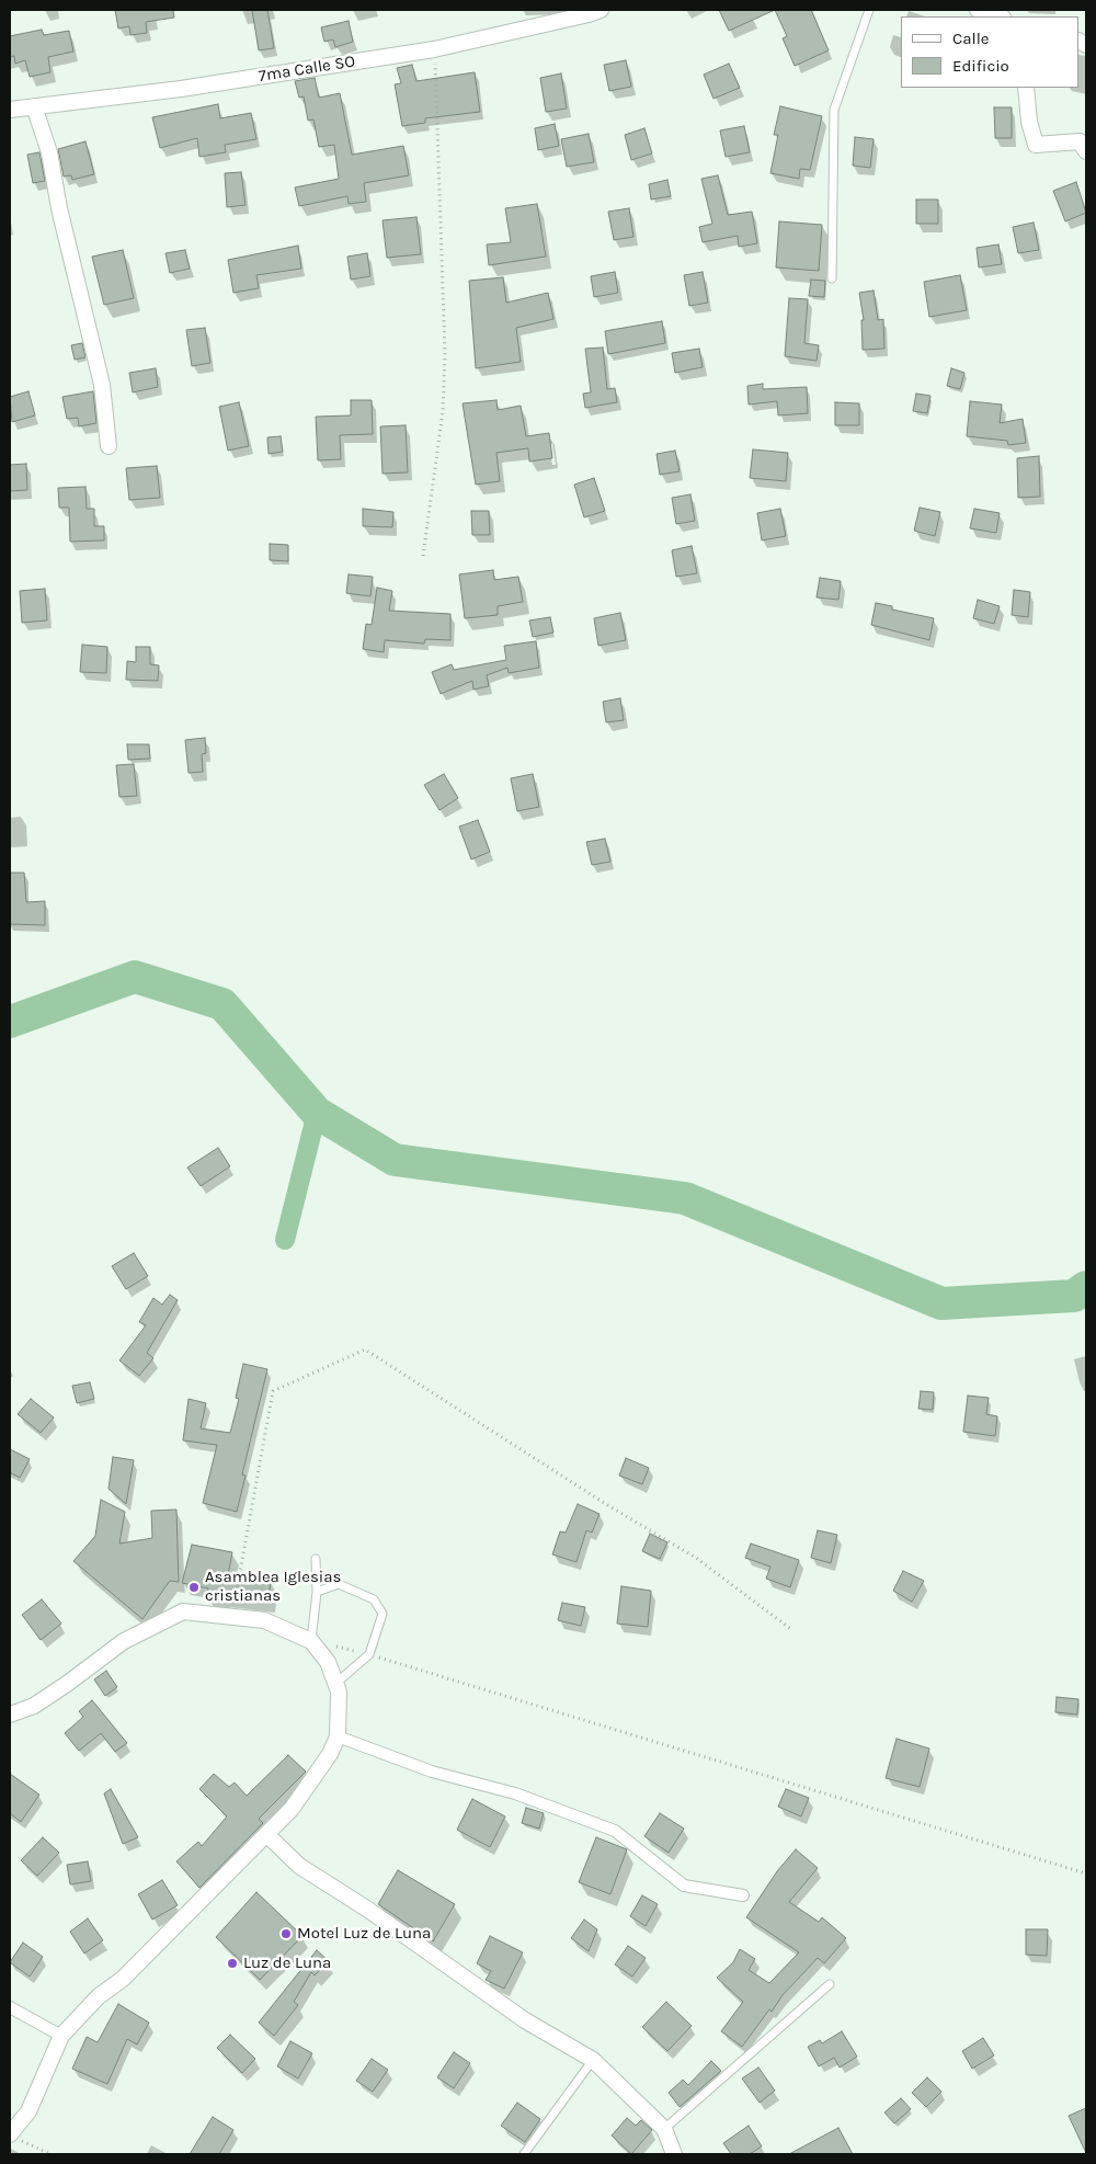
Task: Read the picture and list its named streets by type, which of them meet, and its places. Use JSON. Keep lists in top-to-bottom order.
{
  "streets": {
    "street": ["7ma Calle SO"]
  },
  "places": ["Asamblea Iglesias cristianas", "Motel Luz de Luna", "Luz de Luna"],
  "legend": ["Calle", "Edificio"]
}
